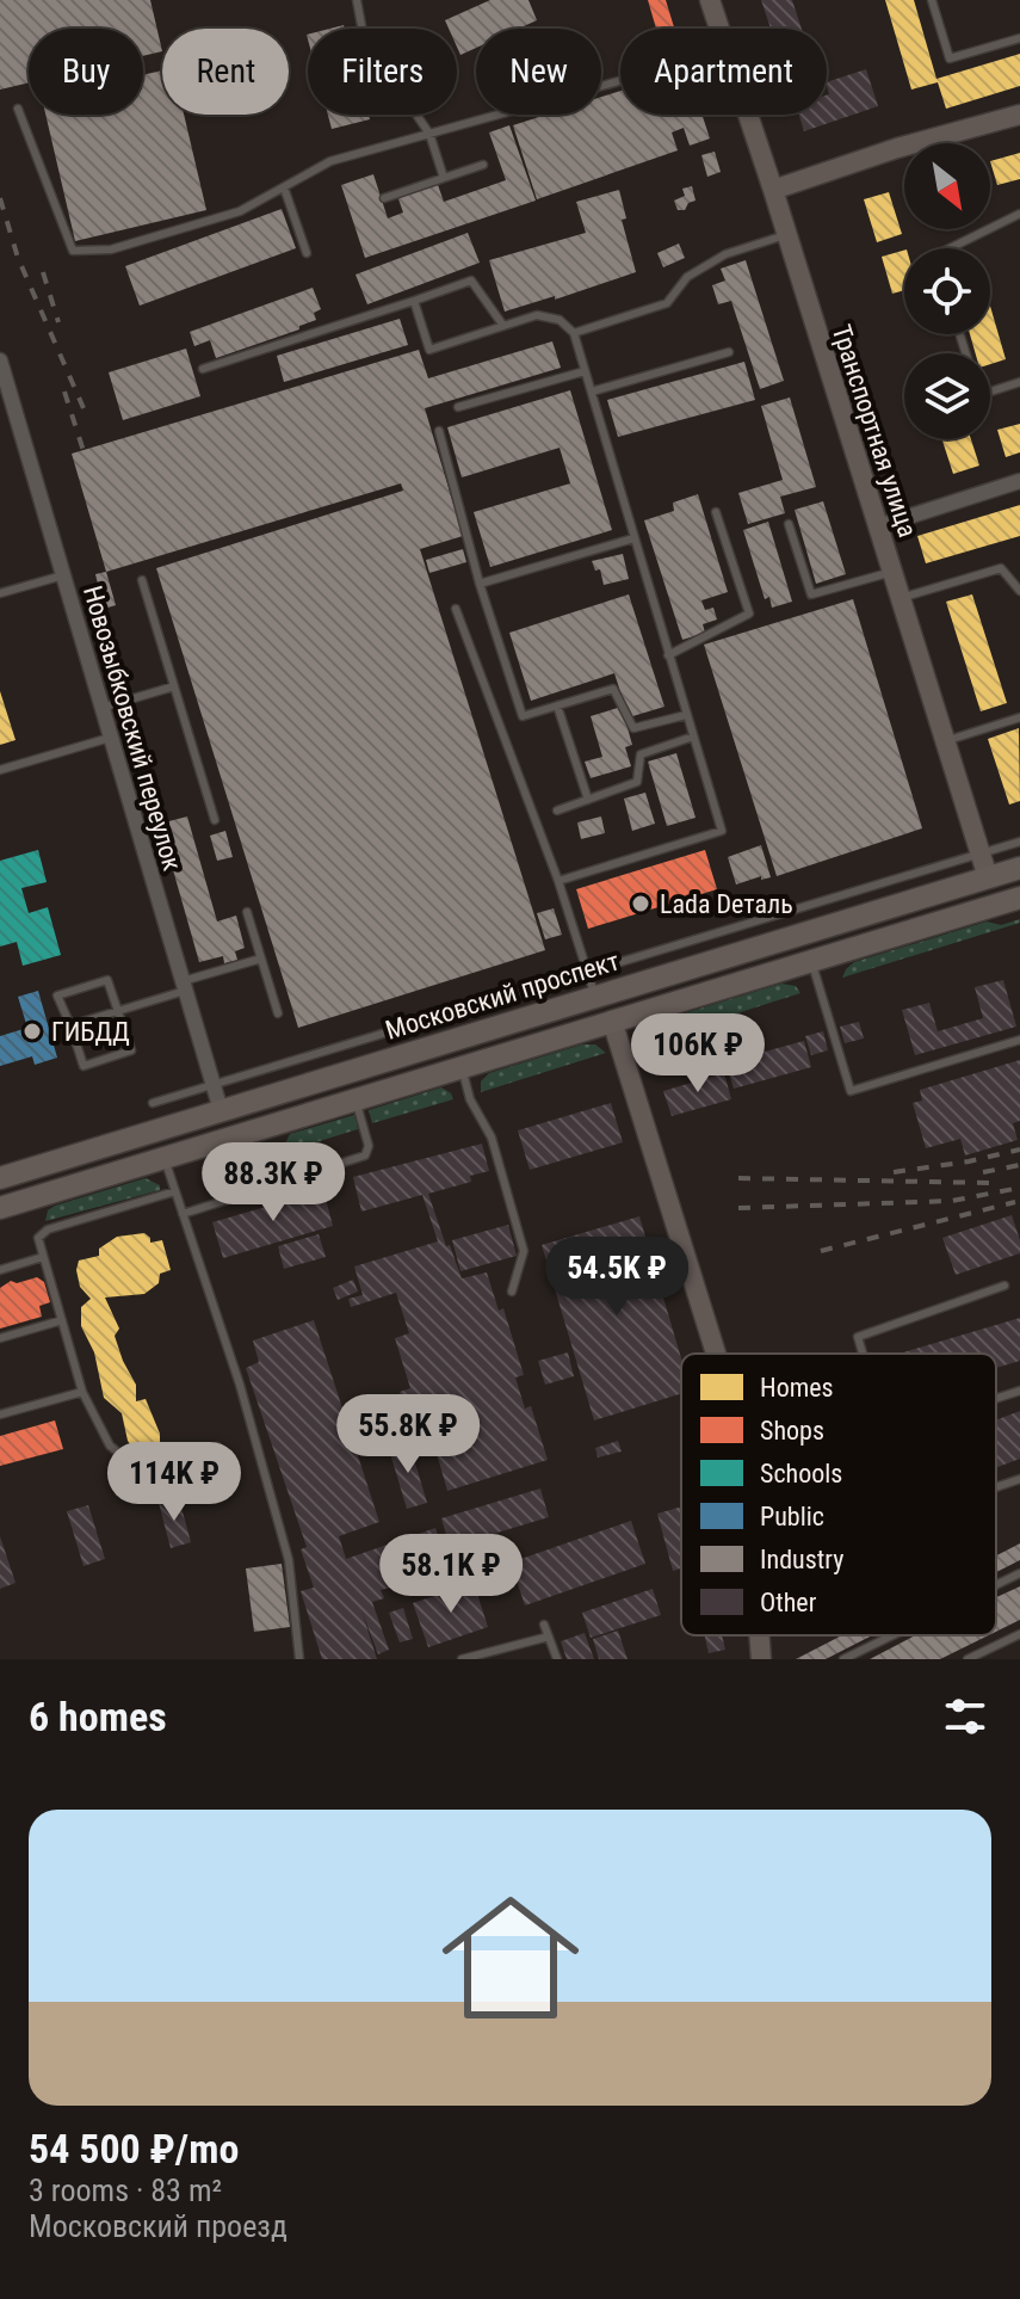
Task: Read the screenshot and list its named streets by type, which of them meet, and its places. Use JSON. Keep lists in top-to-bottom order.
{
  "streets": {
    "main road": ["Московский проспект"],
    "street": ["Транспортная улица", "Новозыбковский переулок"]
  },
  "crossings": [
    ["Транспортная улица", "Московский проспект"],
    ["Новозыбковский переулок", "Московский проспект"]
  ],
  "places": ["Lada Dеталь", "ГИБДД"],
  "legend": [
    "Homes",
    "Shops",
    "Schools",
    "Public",
    "Industry",
    "Other"
  ],
  "north": "bottom right",
  "page": {
    "chip": [
      "Buy",
      "Rent",
      "Filters",
      "New",
      "Apartment"
    ],
    "price": [
      "106K ₽",
      "88.3K ₽",
      "54.5K ₽",
      "55.8K ₽",
      "114K ₽",
      "58.1K ₽"
    ],
    "heading": "6 homes",
    "list": [
      {
        "name": "54 500 ₽/mo",
        "note": "3 rooms · 83 m² · Московский проезд"
      }
    ]
  }
}
